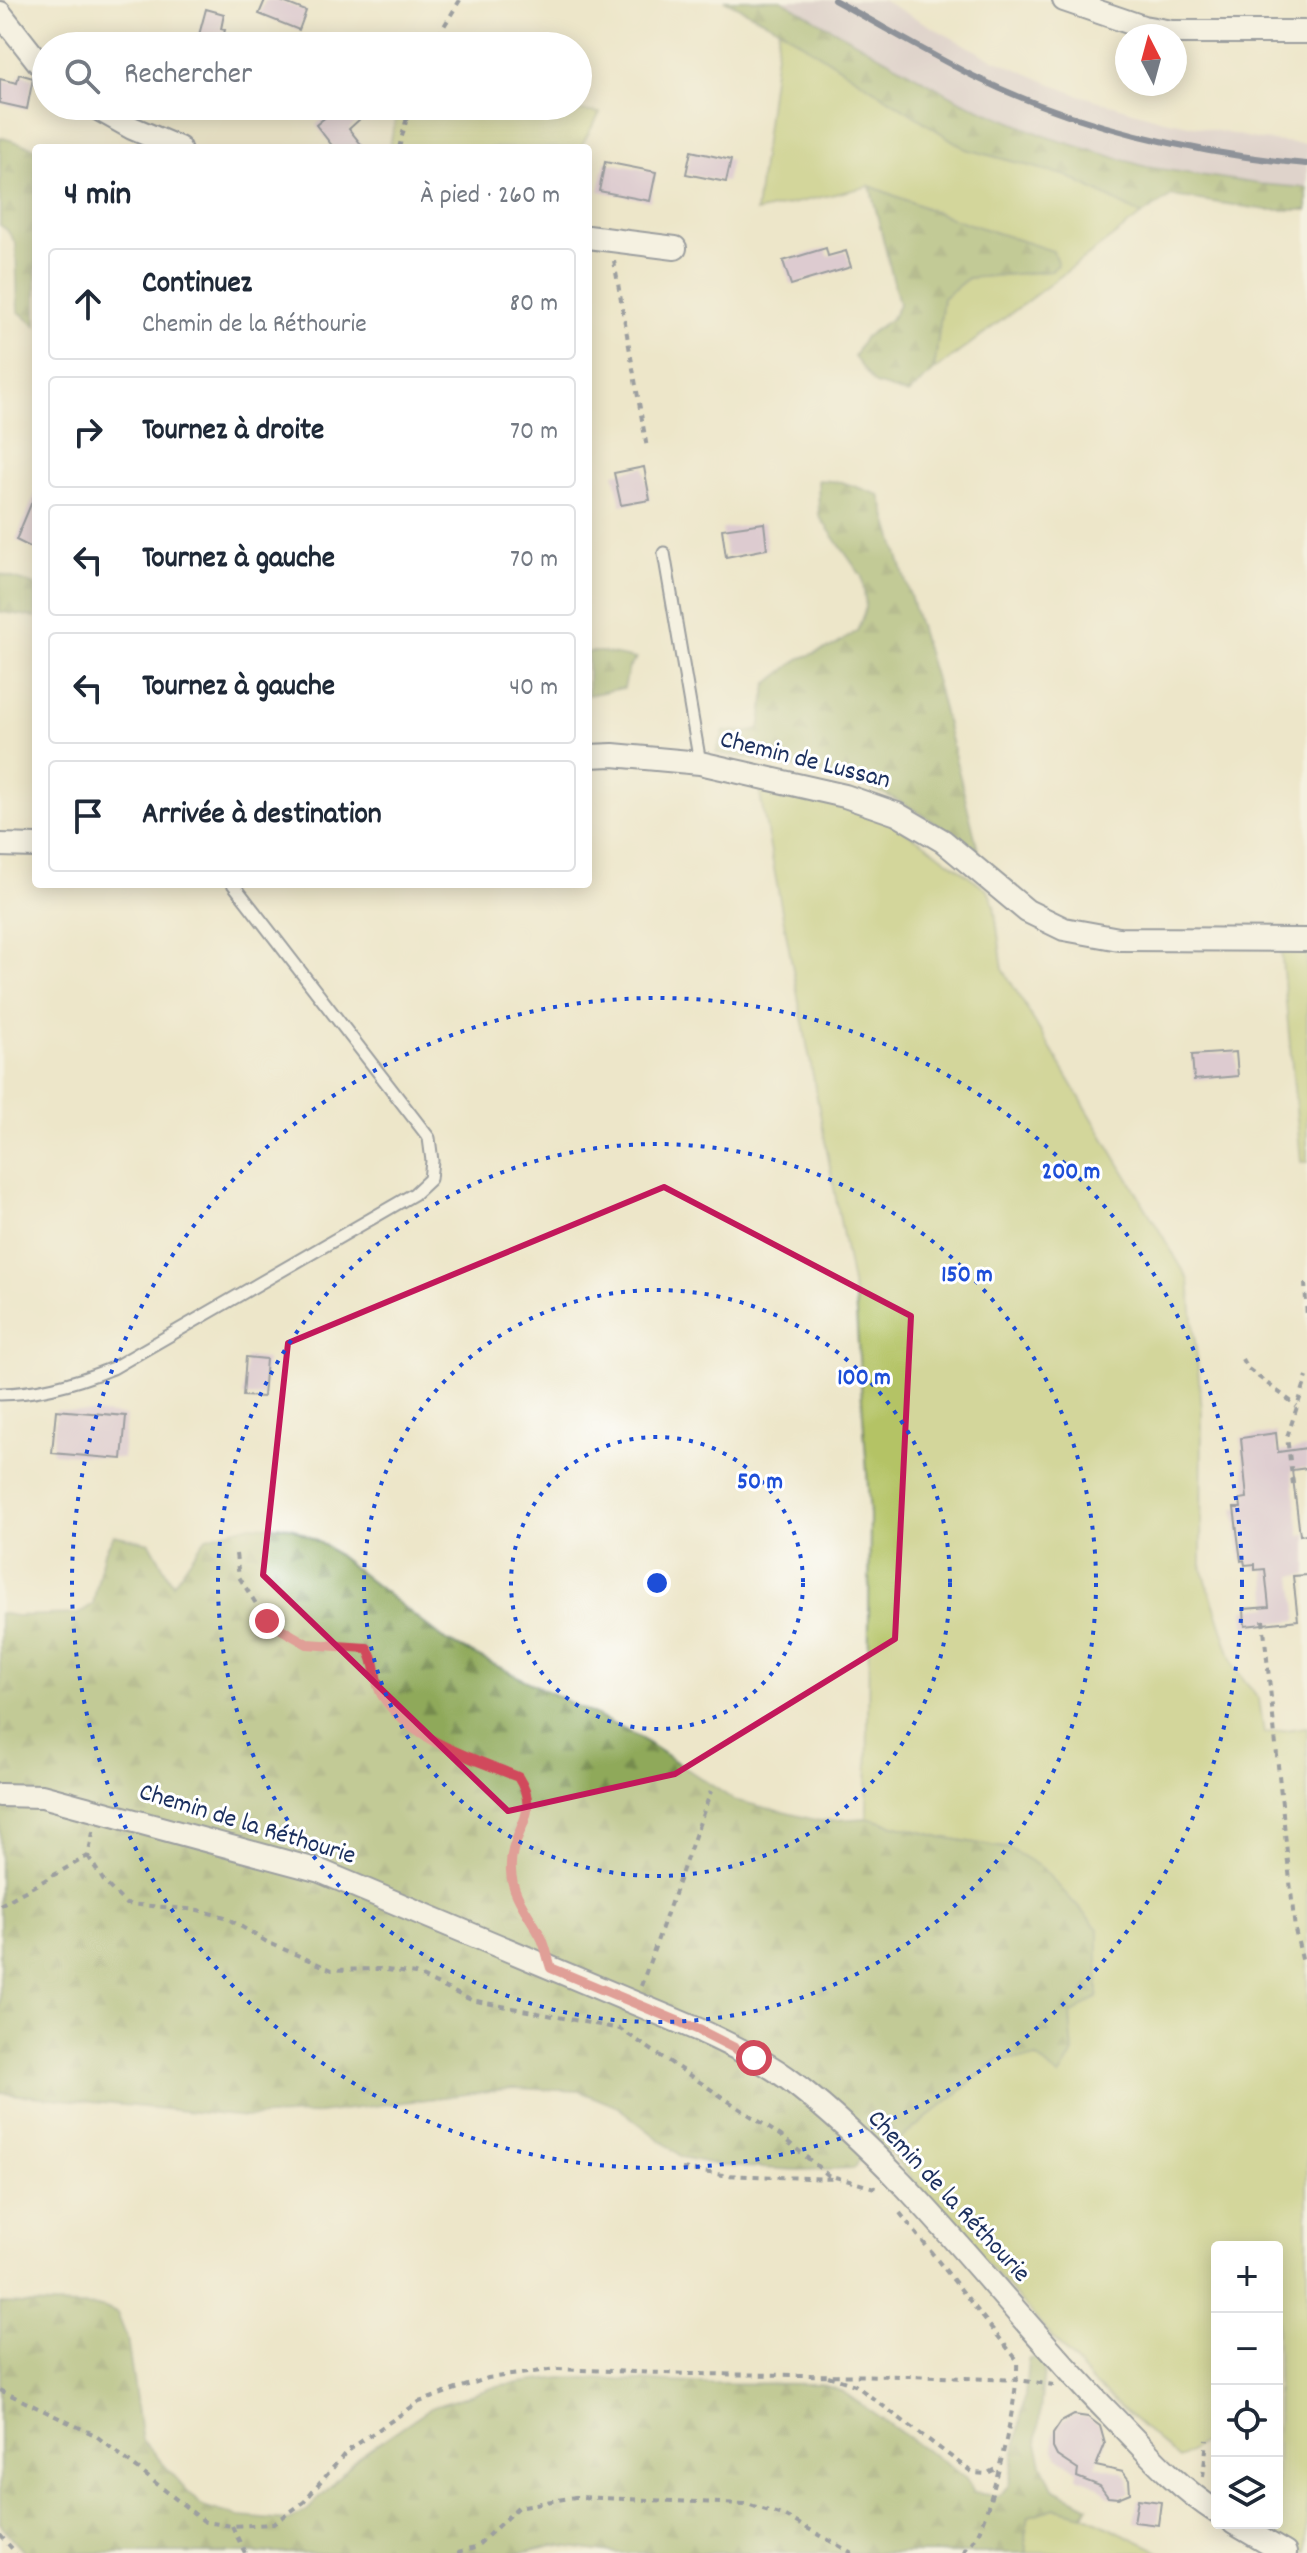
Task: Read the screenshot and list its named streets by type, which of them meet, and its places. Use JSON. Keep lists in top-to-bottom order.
{
  "streets": {
    "street": ["Chemin de Lussan", "Chemin de la Réthourie"]
  },
  "north": "top",
  "page": {
    "search": "Rechercher",
    "heading": ["4 min", "À pied · 260 m"],
    "list": [
      ["Continuez", "Chemin de la Réthourie", "80 m"],
      ["Tournez à droite", "70 m"],
      ["Tournez à gauche", "70 m"],
      ["Tournez à gauche", "40 m"],
      "Arrivée à destination"
    ],
    "map_buttons": ["+", "−"]
  },
  "rings": [
    "200 m",
    "150 m",
    "100 m",
    "50 m"
  ]
}
